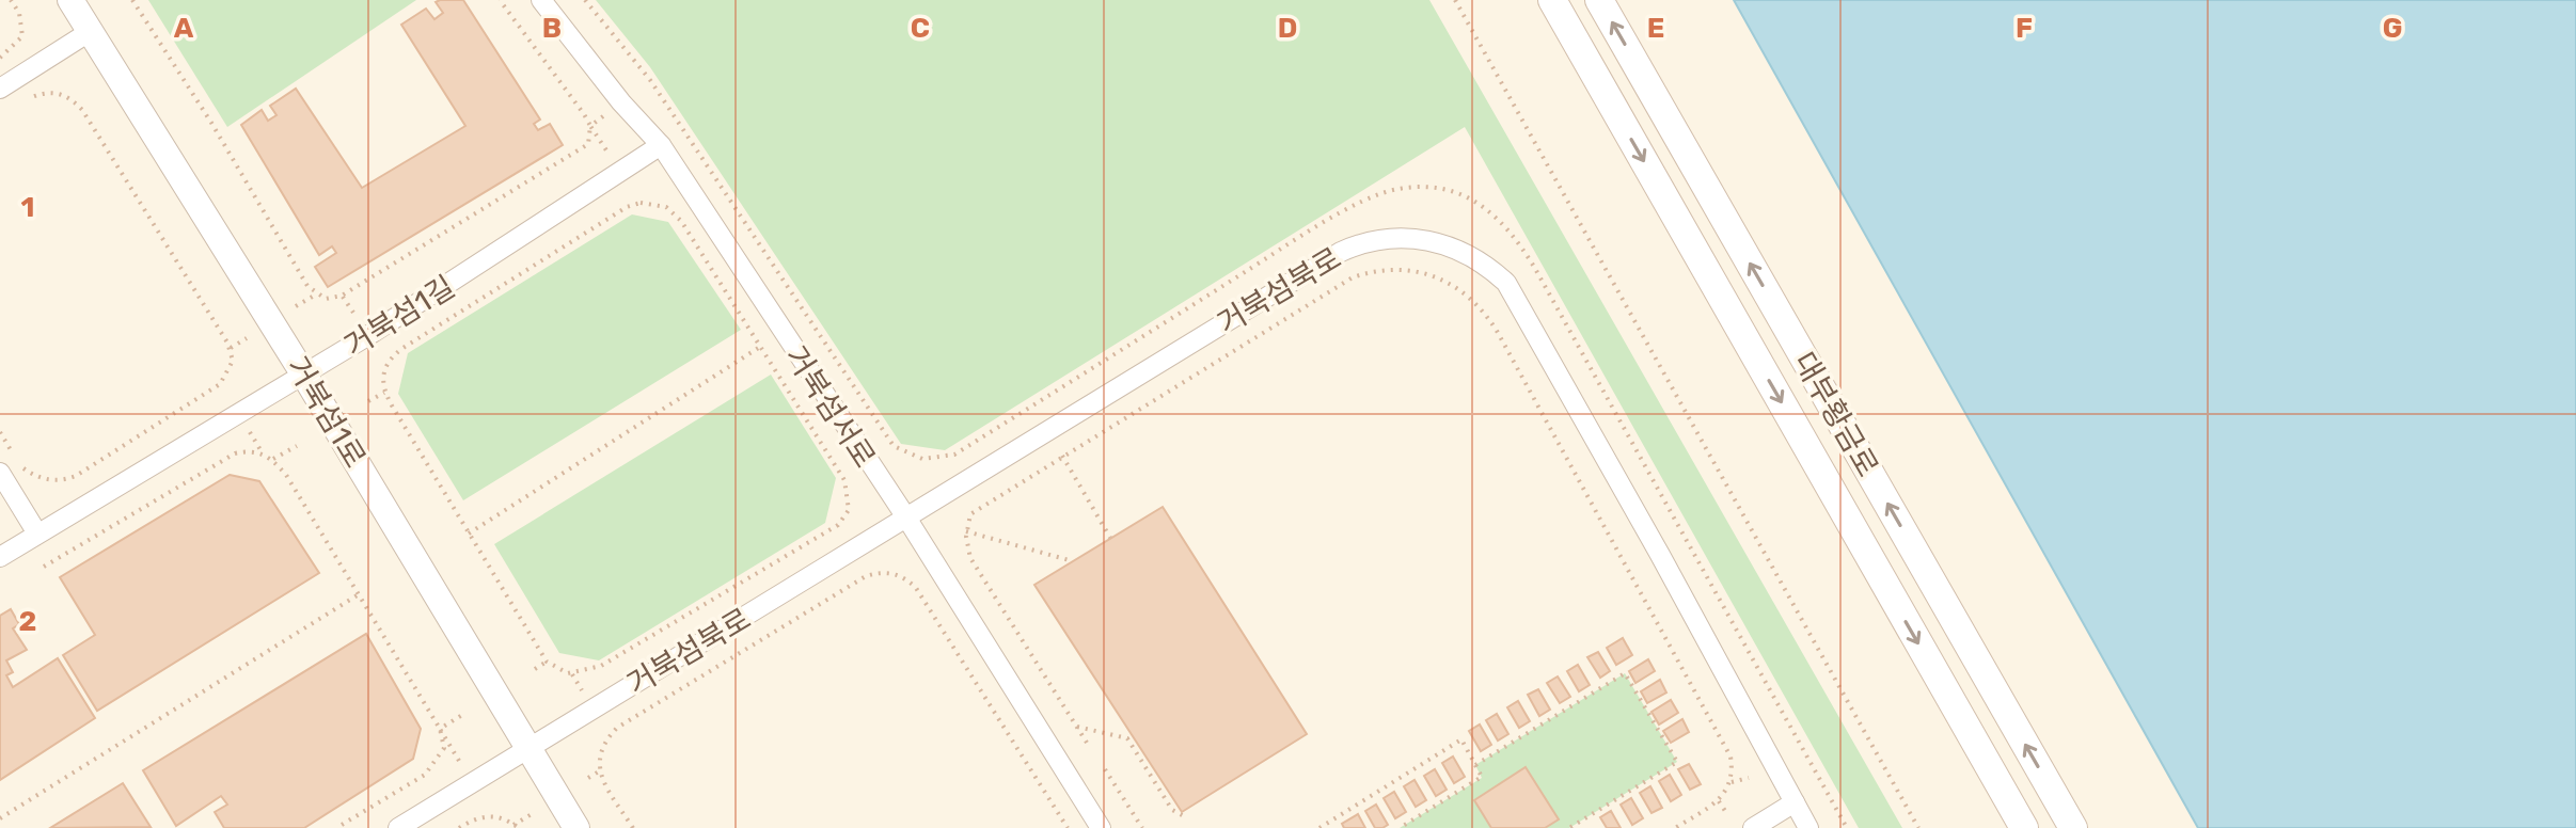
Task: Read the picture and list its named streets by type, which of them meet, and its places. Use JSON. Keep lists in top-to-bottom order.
{
  "streets": {
    "main road": ["대부황금로"],
    "street": [
      "거북섬북로",
      "거북섬1길",
      "거북섬서로",
      "거북섬1로"
    ]
  },
  "crossings": [
    ["거북섬북로", "거북섬서로"],
    ["거북섬북로", "거북섬1로"],
    ["거북섬1길", "거북섬서로"],
    ["거북섬1길", "거북섬1로"]
  ],
  "grid": {
    "columns": [
      "A",
      "B",
      "C",
      "D",
      "E",
      "F",
      "G"
    ],
    "rows": ["1", "2"]
  }
}
